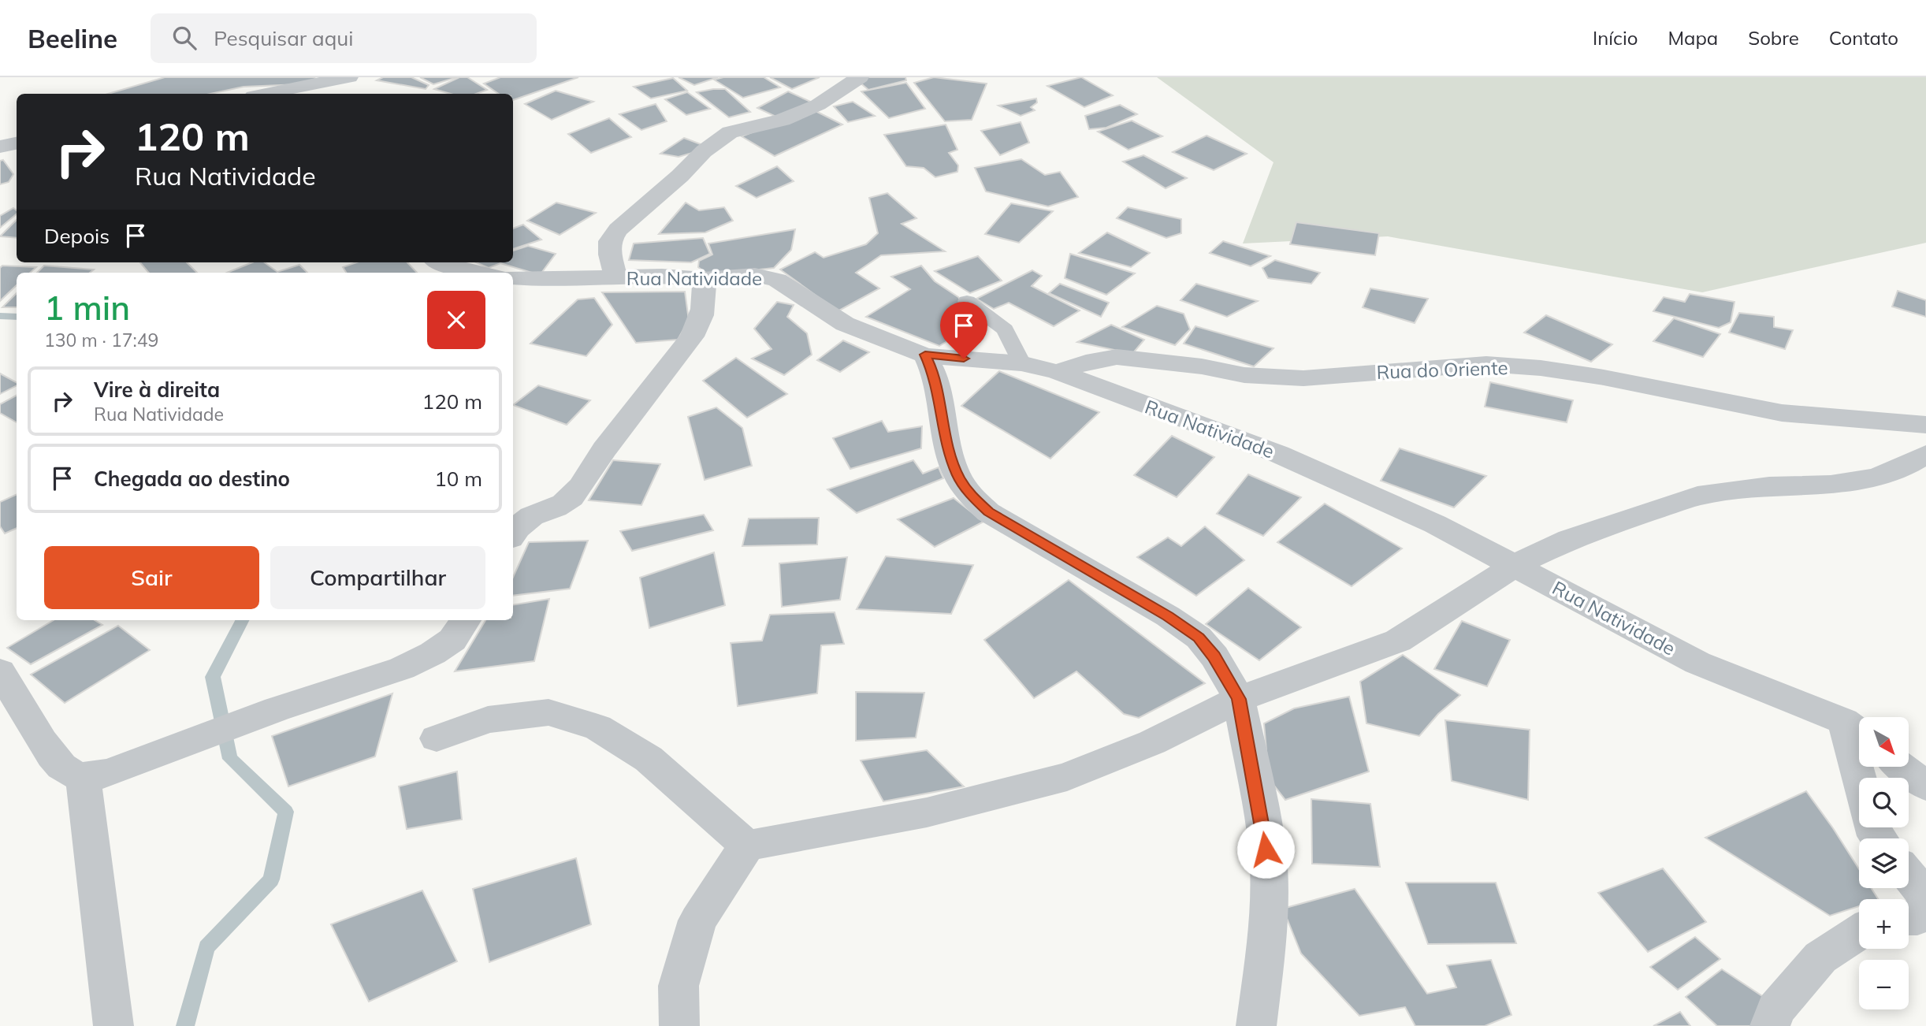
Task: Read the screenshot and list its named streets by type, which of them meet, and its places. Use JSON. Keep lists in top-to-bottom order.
{
  "streets": {
    "street": ["Rua Natividade", "Rua do Oriente"]
  },
  "crossings": [
    ["Rua Natividade", "Rua do Oriente"]
  ],
  "north": "bottom right",
  "page": {
    "header": "Beeline",
    "search": "Pesquisar aqui",
    "nav": [
      "Início",
      "Mapa",
      "Sobre",
      "Contato"
    ],
    "turn": ["120 m", "Rua Natividade"],
    "then": "Depois",
    "heading": ["1 min", "130 m · 17:49"],
    "list": [
      {
        "name": "Vire à direita",
        "note": "Rua Natividade",
        "value": "120 m"
      },
      {
        "name": "Chegada ao destino",
        "value": "10 m"
      }
    ],
    "buttons": ["Sair", "Compartilhar"],
    "map_buttons": ["+", "−"]
  }
}
